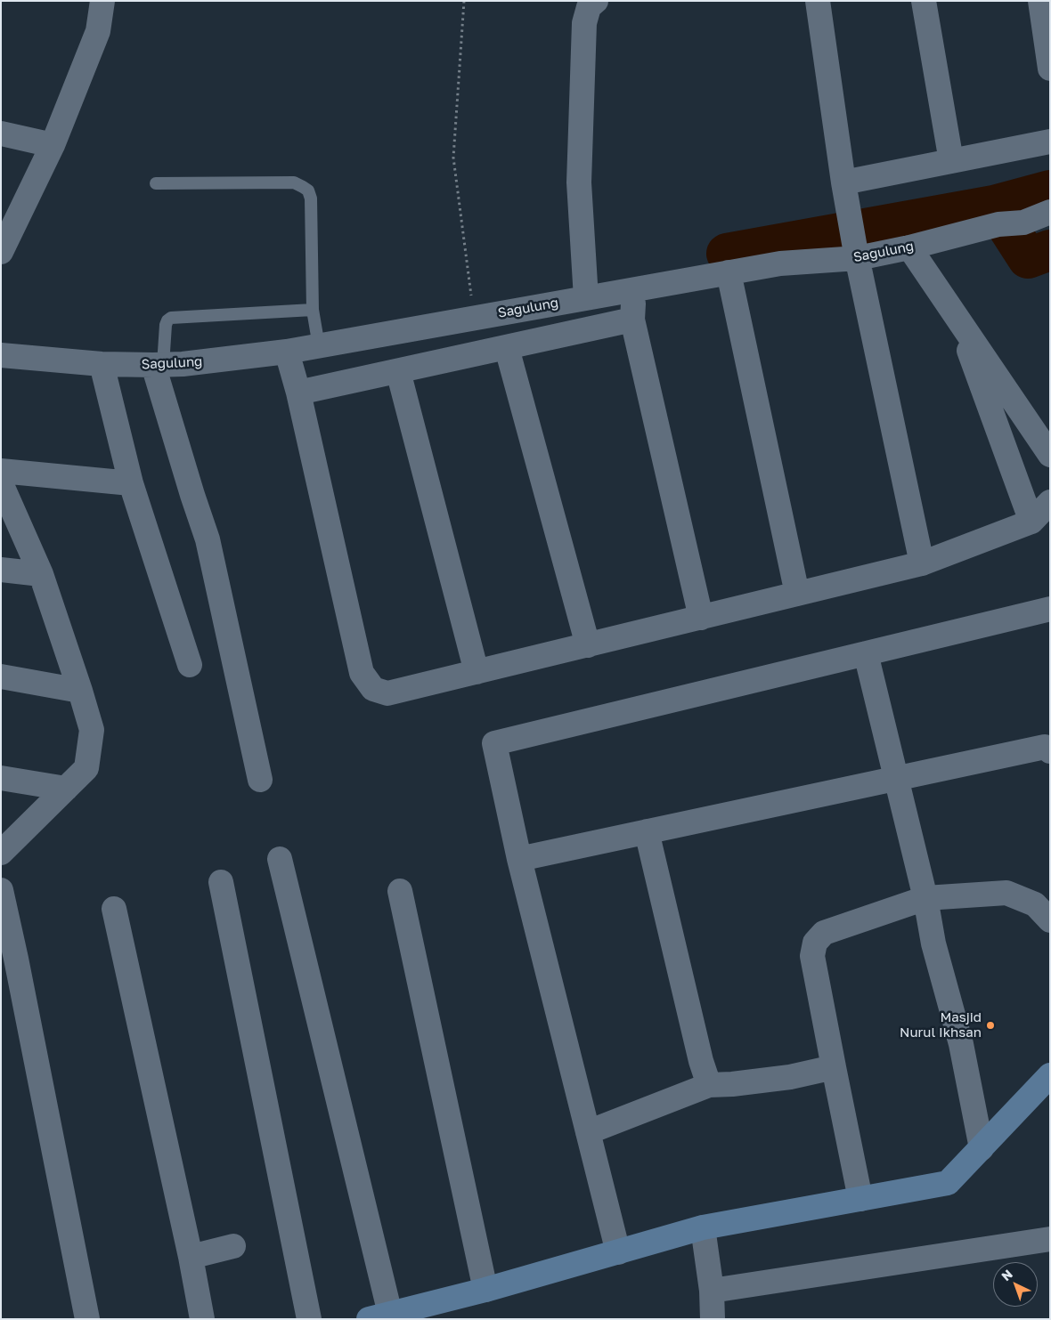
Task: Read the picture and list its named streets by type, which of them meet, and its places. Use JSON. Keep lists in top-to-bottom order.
{
  "streets": {
    "street": ["Sagulung"]
  },
  "places": ["Masjid Nurul Ikhsan"],
  "north": "top left"
}
